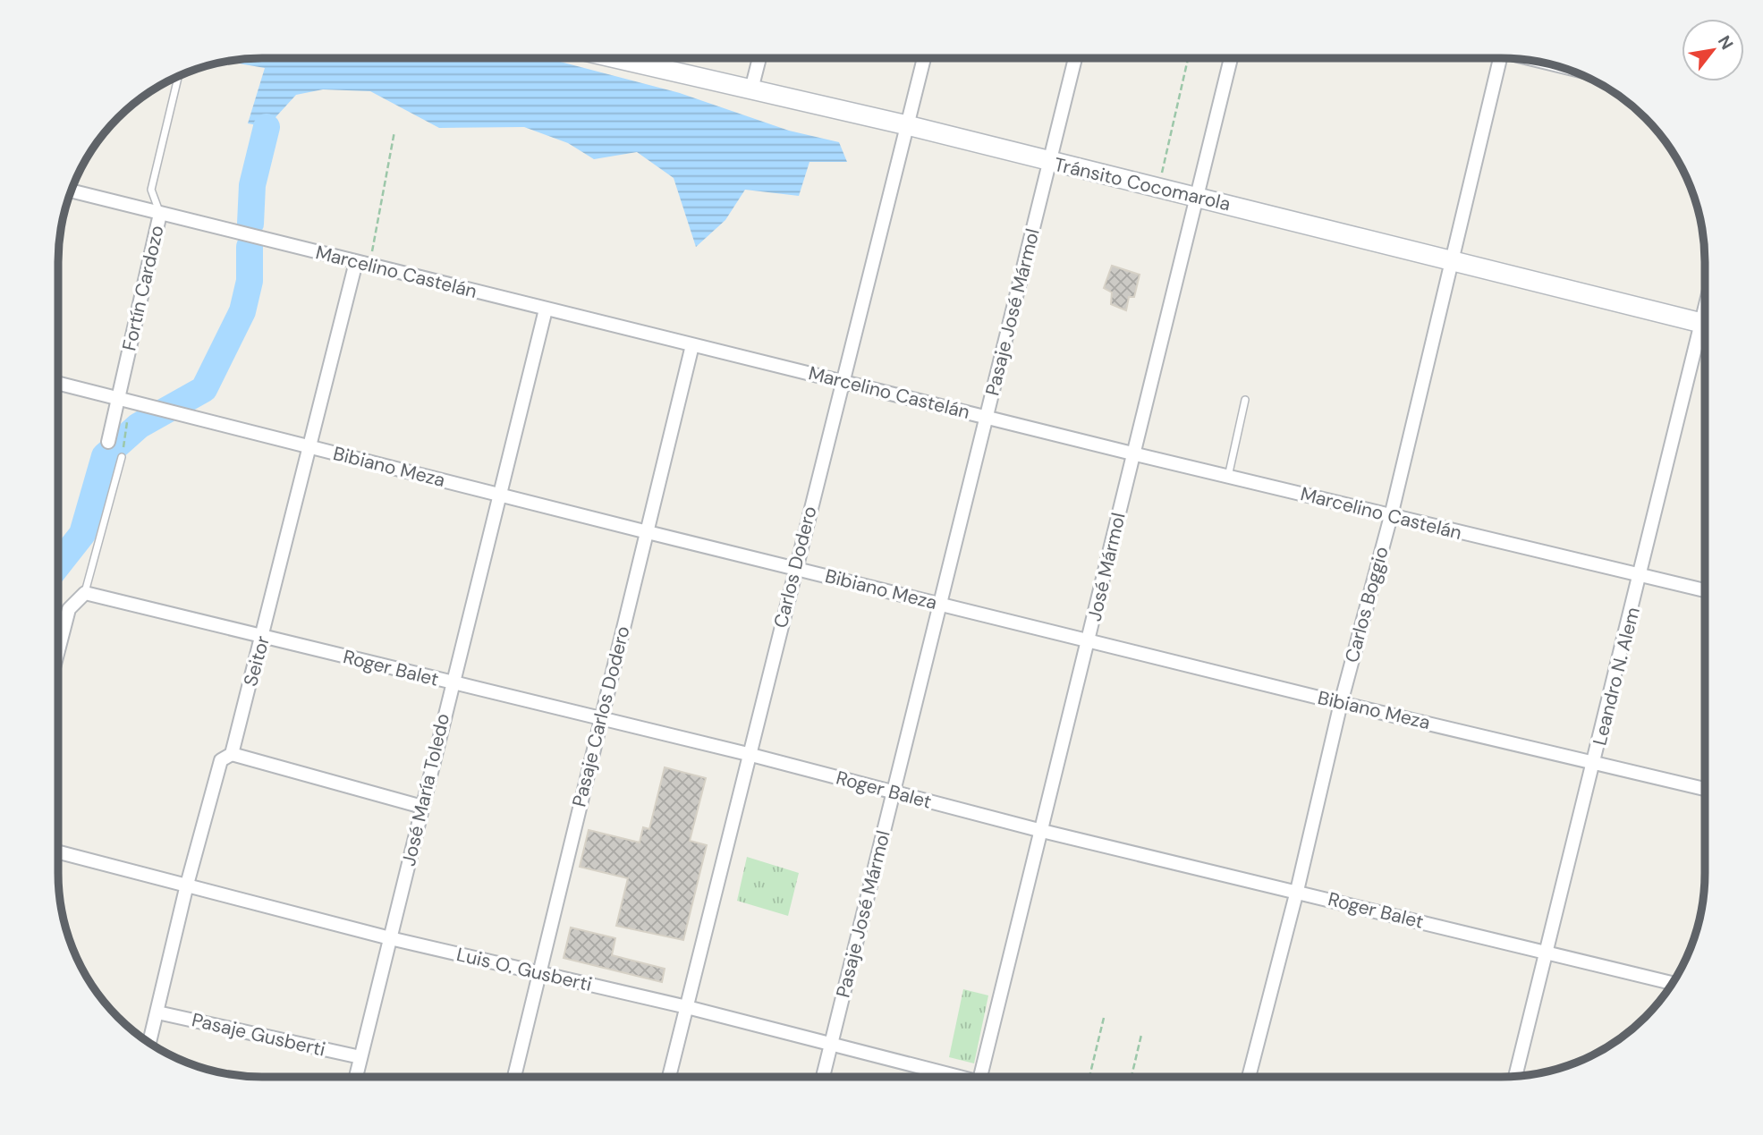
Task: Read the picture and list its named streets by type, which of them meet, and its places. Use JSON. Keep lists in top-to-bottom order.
{
  "streets": {
    "street": [
      "Tránsito Cocomarola",
      "Marcelino Castelán",
      "Fortín Cardozo",
      "Pasaje José Mármol",
      "Bibiano Meza",
      "Carlos Dodero",
      "José Mármol",
      "Carlos Boggio",
      "Seitor",
      "Roger Balet",
      "Leandro N. Alem",
      "Pasaje Carlos Dodero",
      "José María Toledo",
      "Luis O. Gusberti",
      "Pasaje Gusberti"
    ]
  },
  "crossings": [
    ["Tránsito Cocomarola", "Pasaje José Mármol"],
    ["Tránsito Cocomarola", "Carlos Dodero"],
    ["Tránsito Cocomarola", "José Mármol"],
    ["Tránsito Cocomarola", "Carlos Boggio"],
    ["Marcelino Castelán", "Fortín Cardozo"],
    ["Marcelino Castelán", "Pasaje José Mármol"],
    ["Marcelino Castelán", "Carlos Dodero"],
    ["Marcelino Castelán", "José Mármol"],
    ["Marcelino Castelán", "Carlos Boggio"],
    ["Marcelino Castelán", "Seitor"],
    ["Marcelino Castelán", "Leandro N. Alem"],
    ["Marcelino Castelán", "Pasaje Carlos Dodero"],
    ["Marcelino Castelán", "José María Toledo"],
    ["Fortín Cardozo", "Bibiano Meza"],
    ["Pasaje José Mármol", "Bibiano Meza"],
    ["Pasaje José Mármol", "Roger Balet"],
    ["Pasaje José Mármol", "Luis O. Gusberti"],
    ["Bibiano Meza", "Carlos Dodero"],
    ["Bibiano Meza", "José Mármol"],
    ["Bibiano Meza", "Carlos Boggio"],
    ["Bibiano Meza", "Seitor"],
    ["Bibiano Meza", "Leandro N. Alem"],
    ["Bibiano Meza", "Pasaje Carlos Dodero"],
    ["Bibiano Meza", "José María Toledo"],
    ["Carlos Dodero", "Roger Balet"],
    ["Carlos Dodero", "Luis O. Gusberti"],
    ["José Mármol", "Roger Balet"],
    ["Carlos Boggio", "Roger Balet"],
    ["Seitor", "Roger Balet"],
    ["Seitor", "Luis O. Gusberti"],
    ["Seitor", "Pasaje Gusberti"],
    ["Roger Balet", "Leandro N. Alem"],
    ["Roger Balet", "Pasaje Carlos Dodero"],
    ["Roger Balet", "José María Toledo"],
    ["Pasaje Carlos Dodero", "Luis O. Gusberti"],
    ["José María Toledo", "Luis O. Gusberti"],
    ["José María Toledo", "Pasaje Gusberti"]
  ],
  "north": "top right"
}
